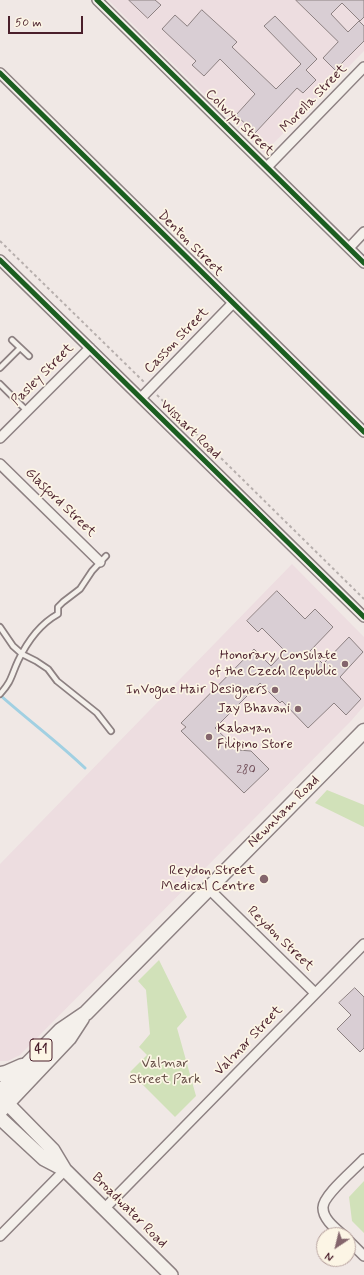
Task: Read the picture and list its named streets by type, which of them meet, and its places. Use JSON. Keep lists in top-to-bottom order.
{
  "streets": {
    "main road": ["Newnham Road", "41", "Broadwater Road"],
    "street": [
      "Morella Street",
      "Colwyn Street",
      "Denton Street",
      "Casson Street",
      "Pasley Street",
      "Wishart Road",
      "Glasford Street",
      "Reydon Street",
      "Valmar Street"
    ]
  },
  "crossings": [
    ["Morella Street", "Colwyn Street"],
    ["Denton Street", "Casson Street"],
    ["Casson Street", "Wishart Road"],
    ["Pasley Street", "Wishart Road"],
    ["Newnham Road", "Reydon Street"],
    ["Newnham Road", "Broadwater Road"],
    ["Reydon Street", "Valmar Street"],
    ["Valmar Street", "Broadwater Road"]
  ],
  "parks": ["Valmar Street Park"],
  "places": [
    "Honorary Consulate of the Czech Republic",
    "InVogue Hair Designers",
    "Jay Bhavani",
    "Kabayan Filipino Store",
    "Reydon Street Medical Centre"
  ],
  "house_numbers": ["280"],
  "scale_bar": "50 m",
  "north": "bottom left"
}
